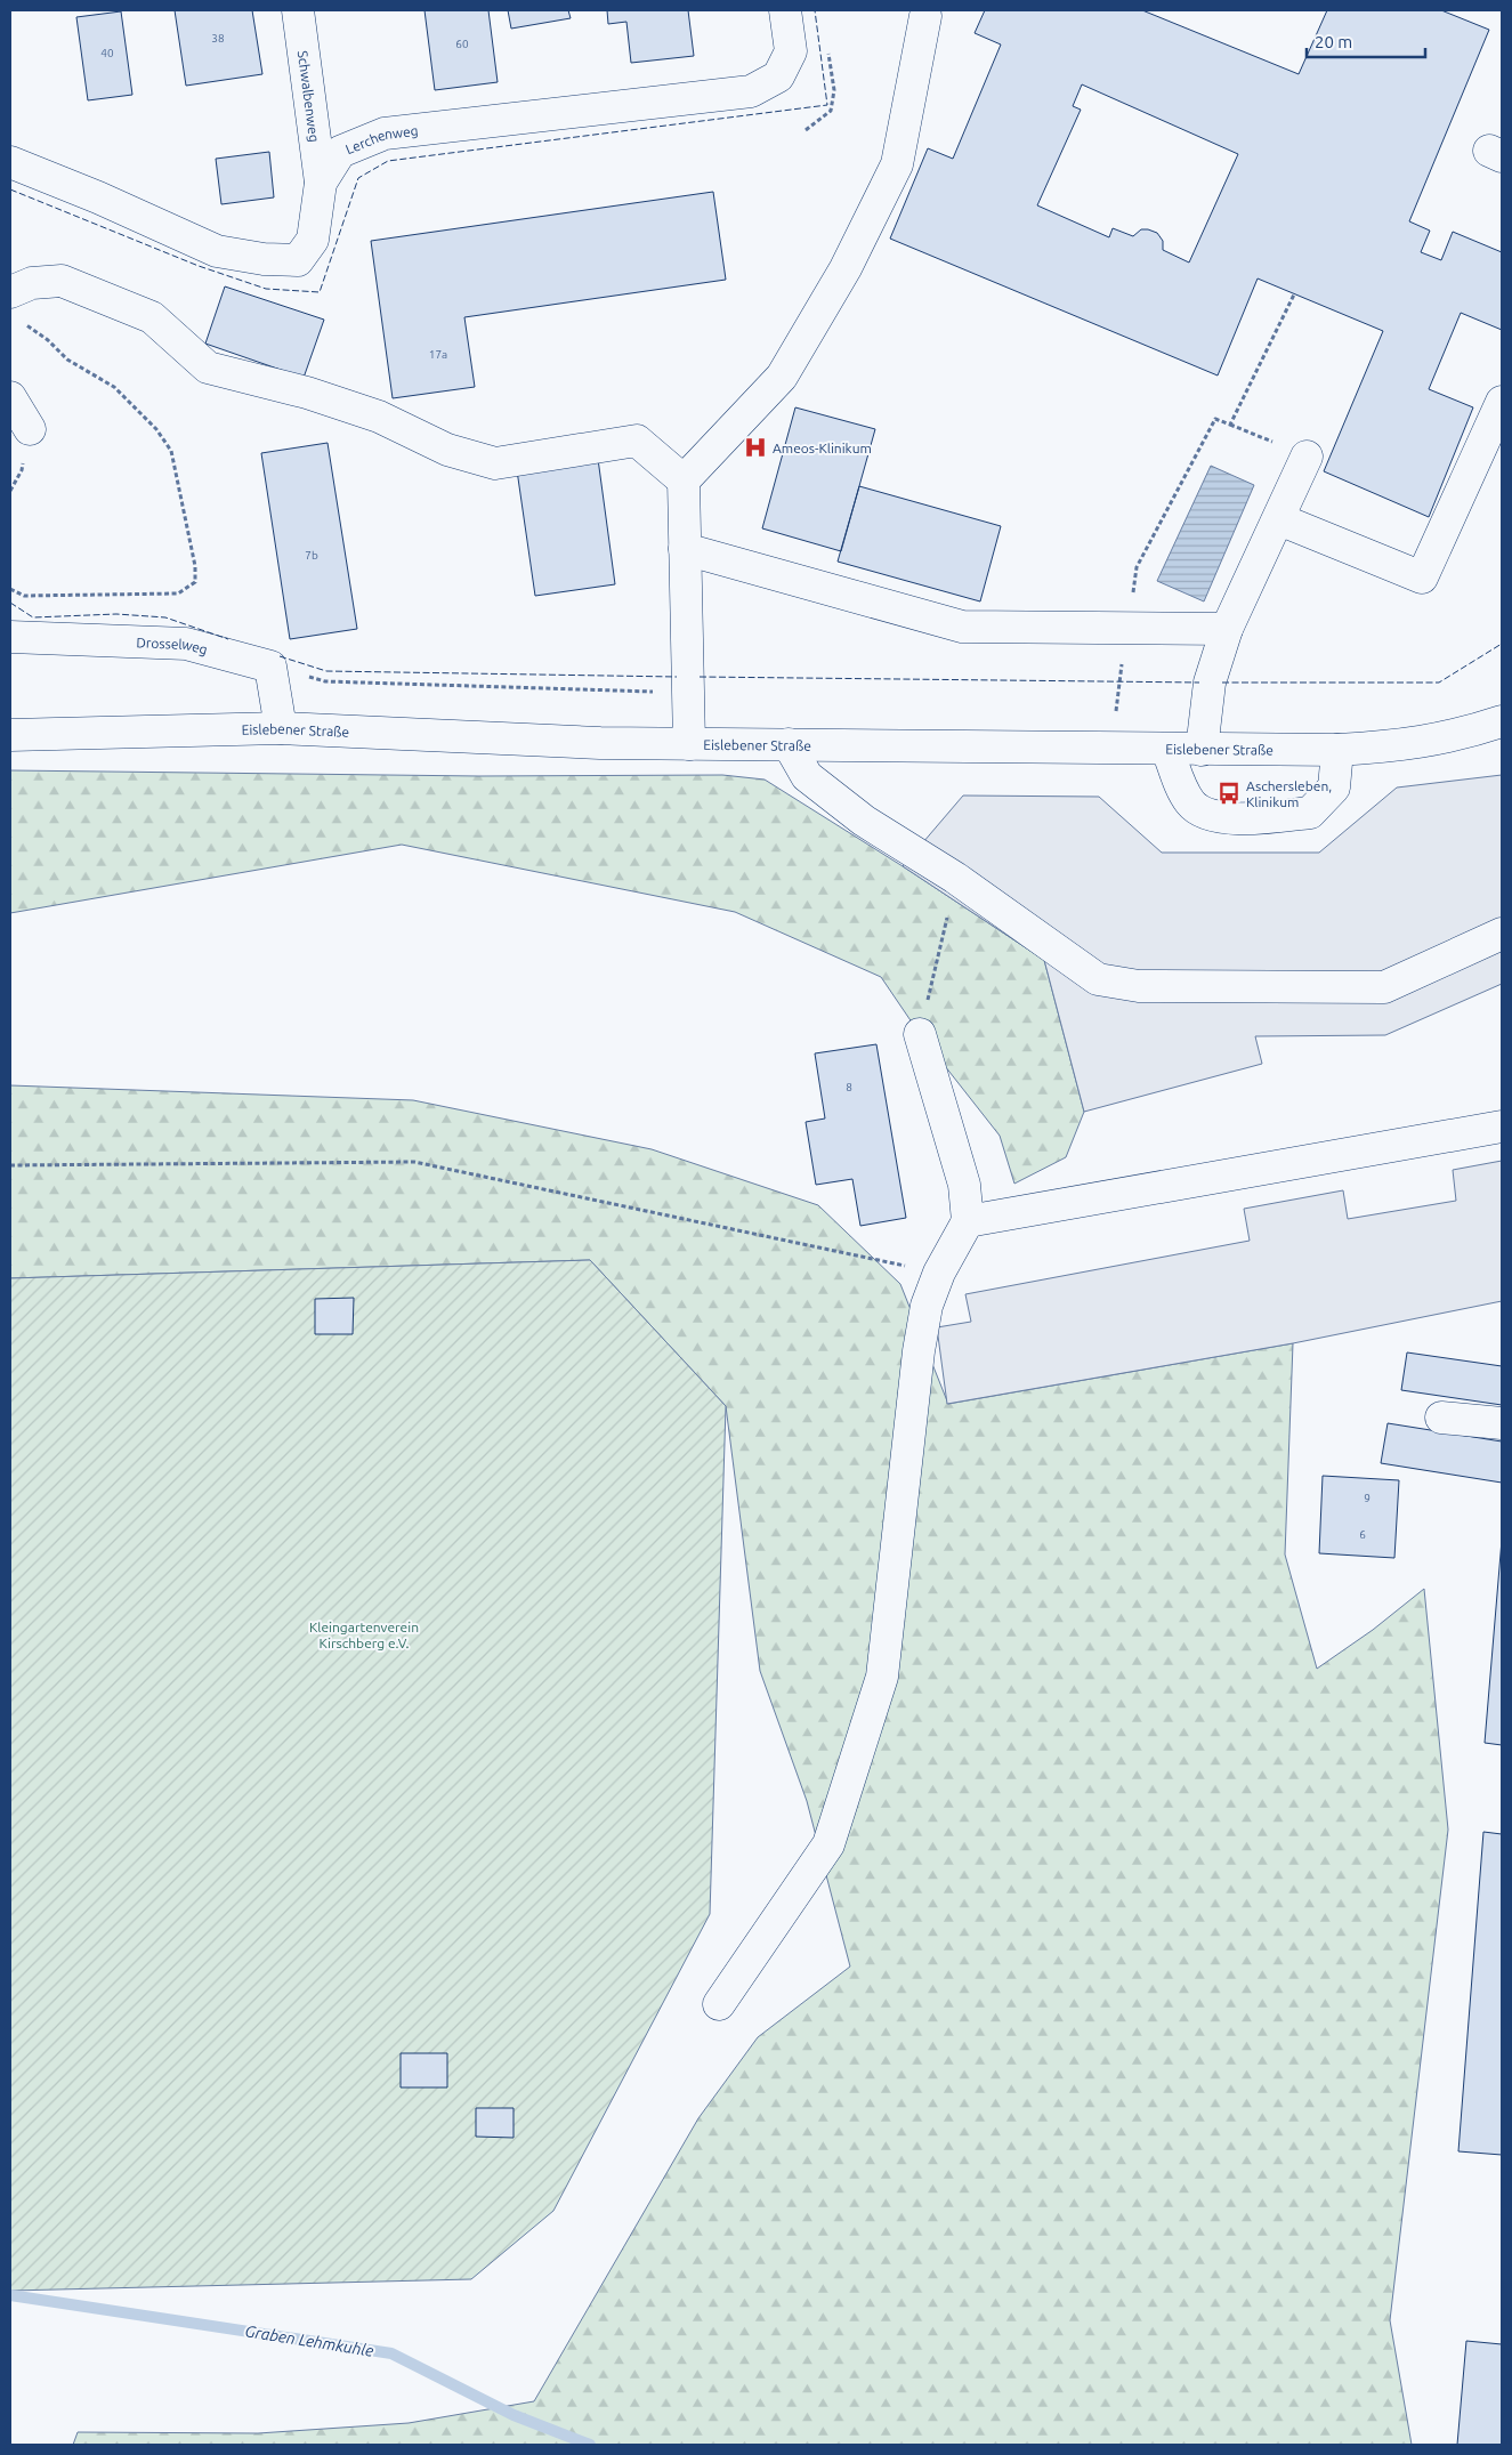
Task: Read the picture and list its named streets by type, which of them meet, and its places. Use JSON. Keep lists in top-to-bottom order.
{
  "streets": {
    "main road": [
      "Schwalbenweg",
      "Lerchenweg",
      "Drosselweg",
      "Eislebener Straße"
    ]
  },
  "crossings": [
    ["Schwalbenweg", "Lerchenweg"]
  ],
  "water": ["Graben Lehmkuhle"],
  "parks": ["Kleingartenverein Kirschberg e.V."],
  "places": {
    "hospital": ["Ameos-Klinikum"],
    "bus stop": ["Aschersleben, Klinikum"]
  },
  "house_numbers": [
    "38",
    "60",
    "40",
    "17a",
    "7b",
    "8",
    "9",
    "6"
  ],
  "scale_bar": "20 m"
}
